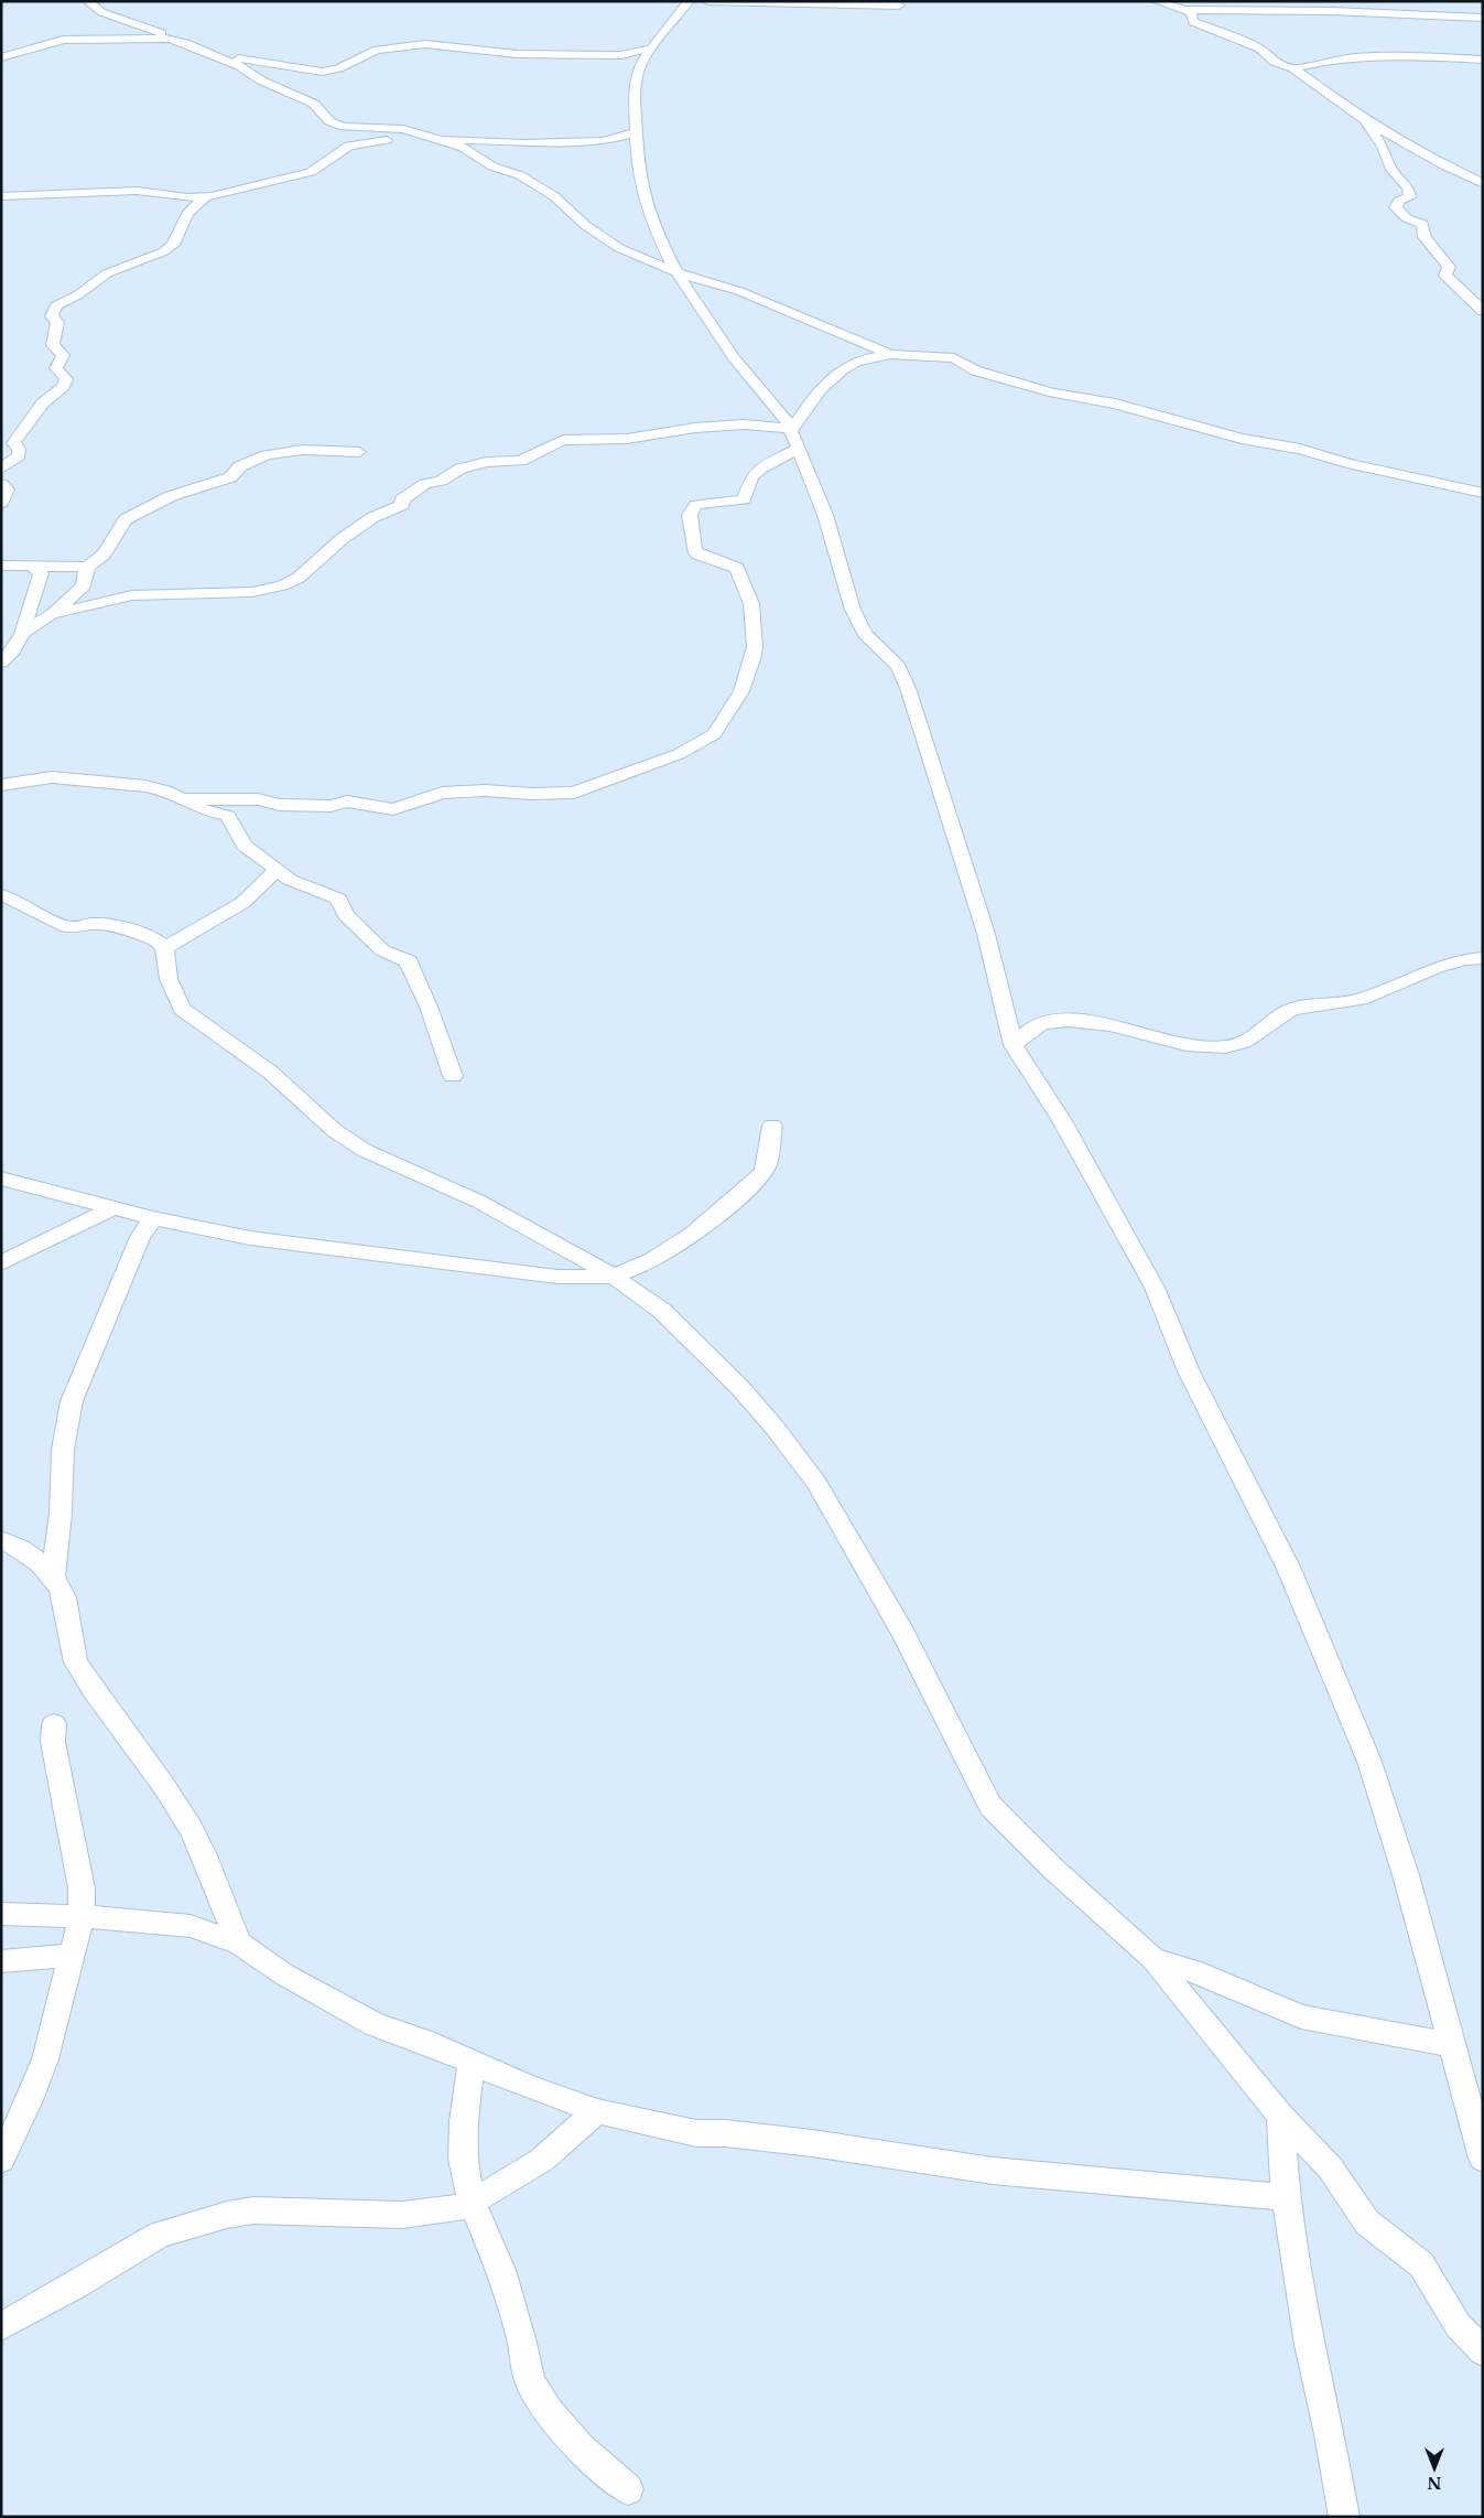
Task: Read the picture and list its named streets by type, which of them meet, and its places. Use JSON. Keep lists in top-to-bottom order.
{
  "north": "bottom"
}
